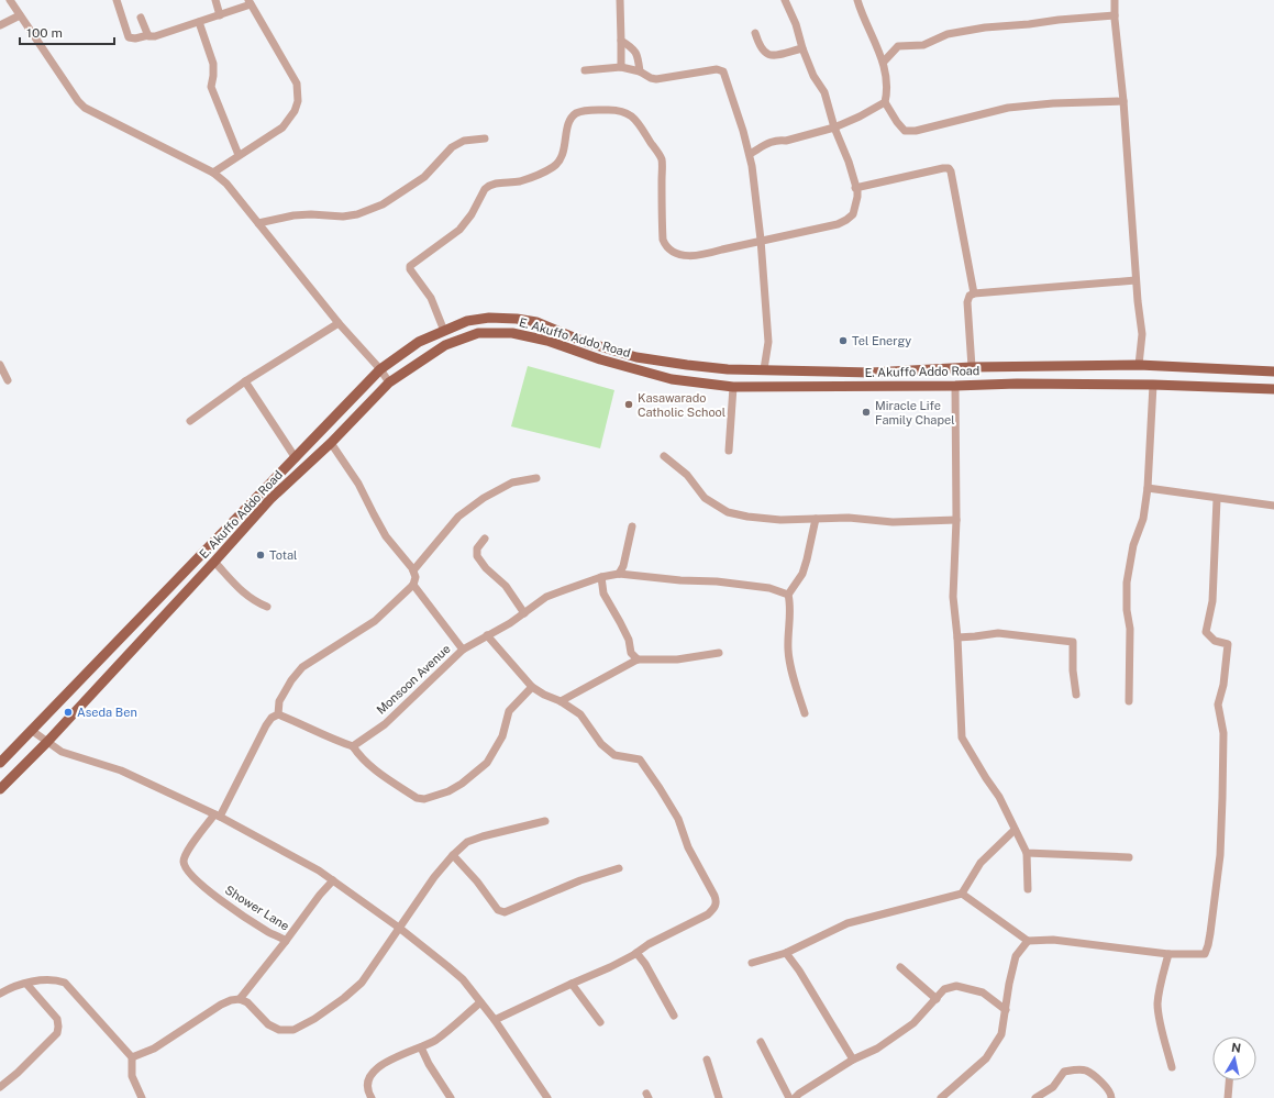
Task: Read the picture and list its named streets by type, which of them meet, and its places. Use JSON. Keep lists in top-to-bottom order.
{
  "streets": {
    "main road": ["E. Akuffo Addo Road"],
    "street": ["Monsoon Avenue", "Shower Lane"]
  },
  "places": [
    "Tel Energy",
    "Kasawarado Catholic School",
    "Miracle Life Family Chapel",
    "Total",
    "Aseda Ben"
  ],
  "scale_bar": "100 m",
  "north": "top"
}
